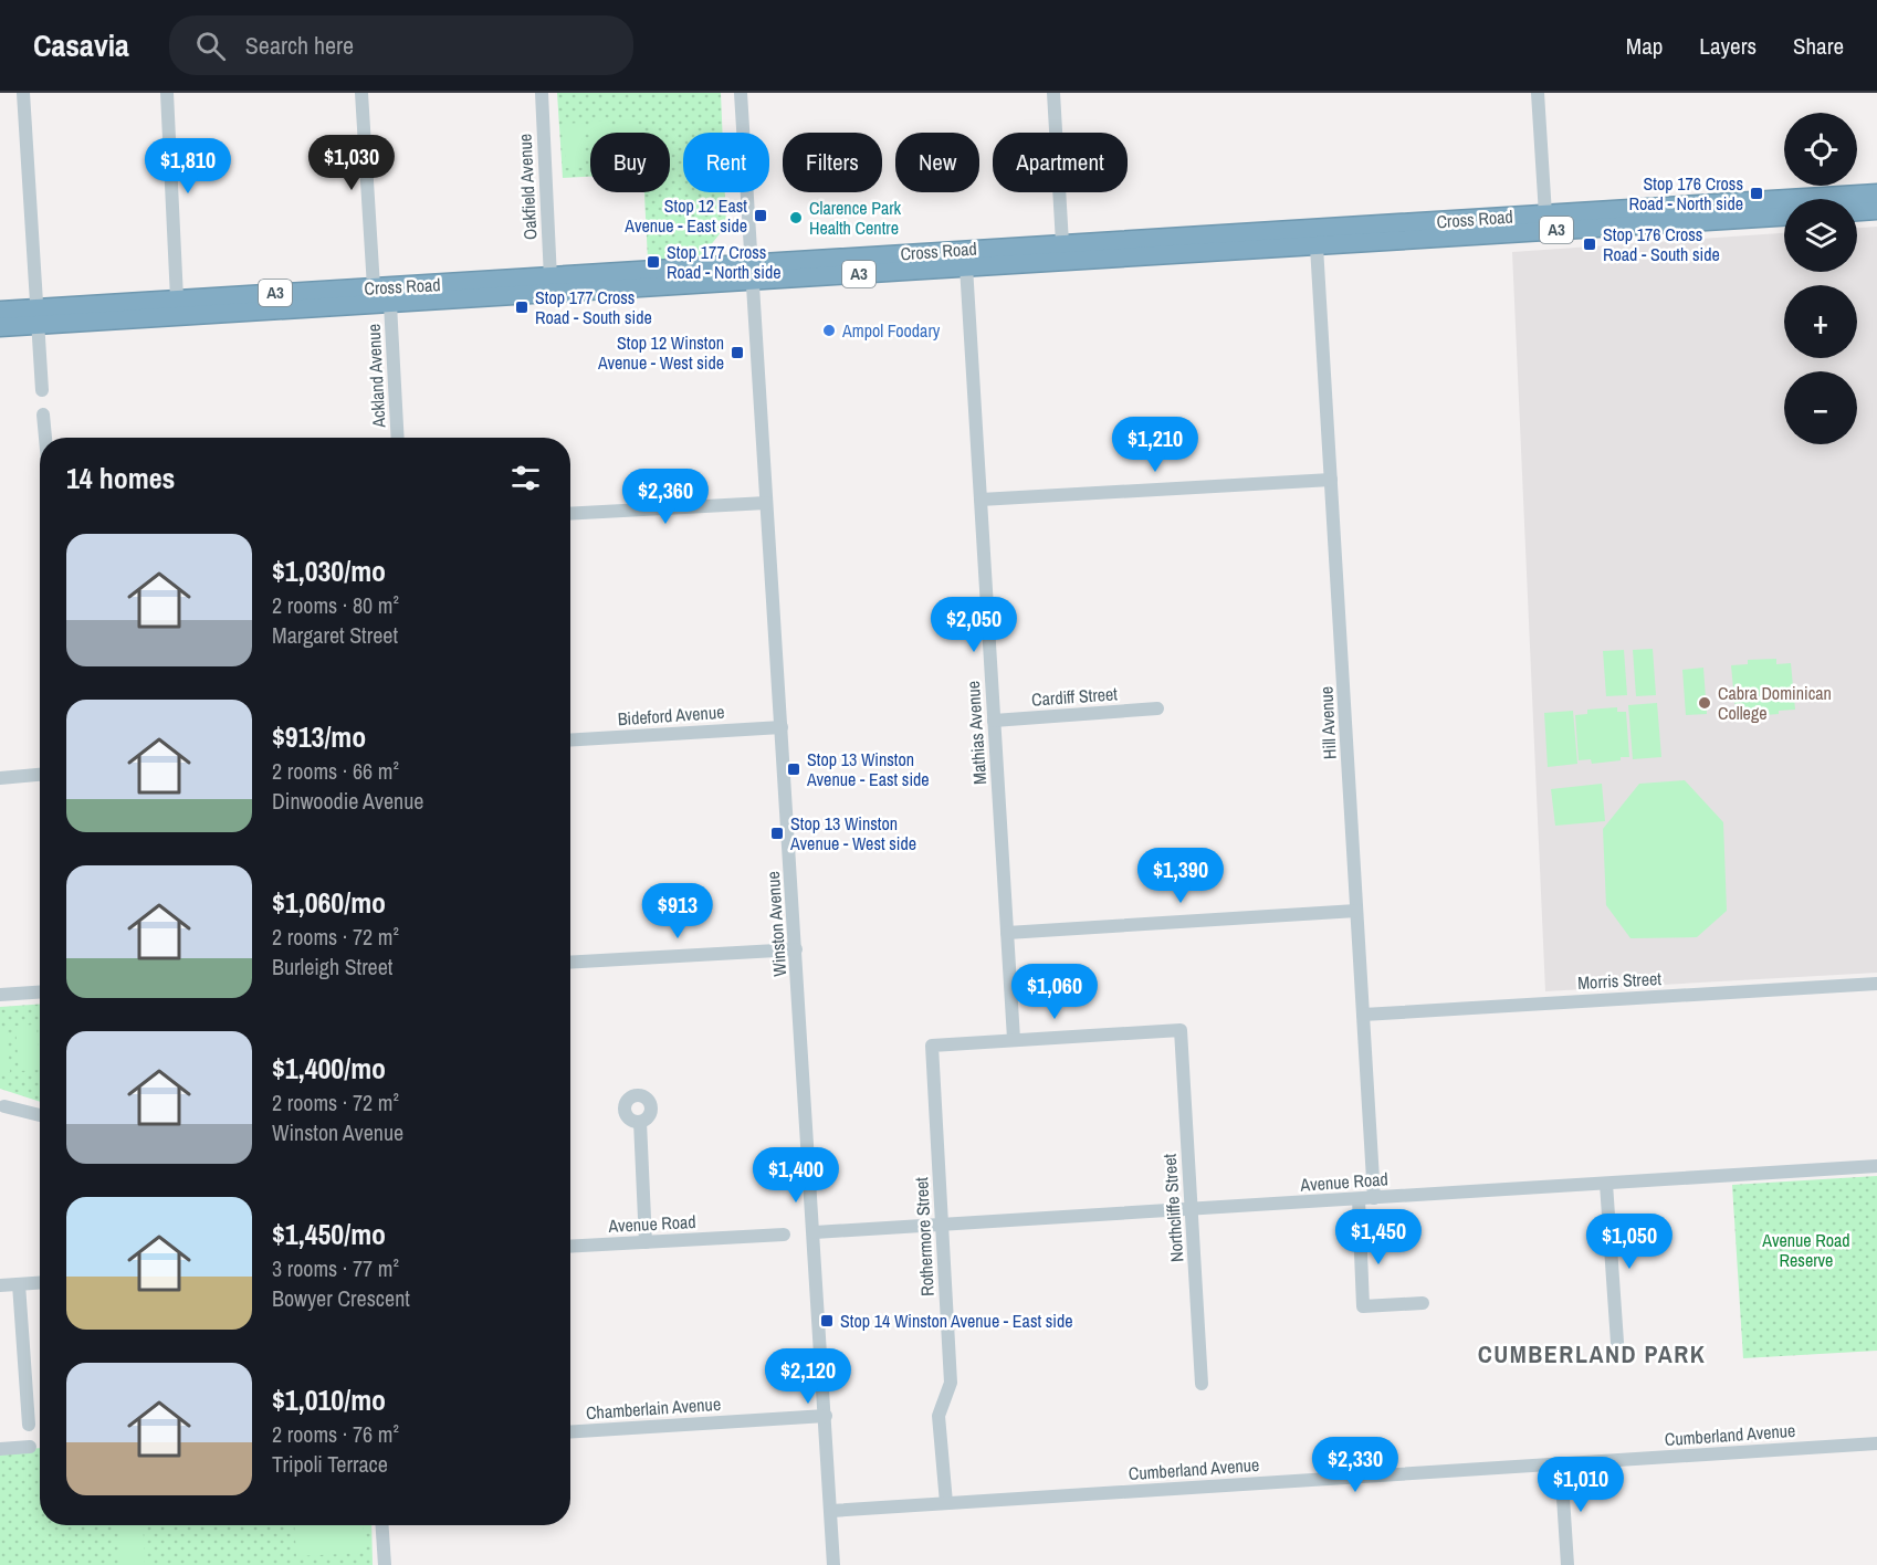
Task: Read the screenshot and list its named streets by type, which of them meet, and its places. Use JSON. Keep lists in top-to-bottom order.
{
  "streets": {
    "highway": ["Cross Road", "A3"],
    "street": [
      "Oakfield Avenue",
      "Ackland Avenue",
      "Cardiff Street",
      "Bideford Avenue",
      "Hill Avenue",
      "Mathias Avenue",
      "Winston Avenue",
      "Morris Street",
      "Avenue Road",
      "Northcliffe Street",
      "Rothermore Street",
      "Chamberlain Avenue",
      "Cumberland Avenue"
    ]
  },
  "crossings": [
    ["Oakfield Avenue", "Cross Road"],
    ["Cross Road", "Ackland Avenue"],
    ["Cross Road", "Hill Avenue"],
    ["Cross Road", "Mathias Avenue"],
    ["Cross Road", "Winston Avenue"],
    ["Cardiff Street", "Mathias Avenue"],
    ["Bideford Avenue", "Winston Avenue"],
    ["Hill Avenue", "Morris Street"],
    ["Hill Avenue", "Avenue Road"],
    ["Mathias Avenue", "Northcliffe Street"],
    ["Mathias Avenue", "Rothermore Street"],
    ["Winston Avenue", "Avenue Road"],
    ["Winston Avenue", "Chamberlain Avenue"],
    ["Winston Avenue", "Cumberland Avenue"],
    ["Avenue Road", "Northcliffe Street"],
    ["Avenue Road", "Rothermore Street"],
    ["Northcliffe Street", "Rothermore Street"],
    ["Rothermore Street", "Cumberland Avenue"]
  ],
  "districts": ["CUMBERLAND PARK"],
  "parks": ["Avenue Road Reserve"],
  "places": {
    "transit": [
      "Stop 176 Cross Road - North side",
      "Stop 12 East Avenue - East side",
      "Stop 176 Cross Road - South side",
      "Stop 177 Cross Road - North side",
      "Stop 177 Cross Road - South side",
      "Stop 12 Winston Avenue - West side",
      "Stop 13 Winston Avenue - East side",
      "Stop 13 Winston Avenue - West side",
      "Stop 14 Winston Avenue - East side"
    ],
    "other": ["Clarence Park Health Centre", "Ampol Foodary", "Cabra Dominican College"]
  },
  "page": {
    "header": "Casavia",
    "search": "Search here",
    "nav": ["Map", "Layers", "Share"],
    "map_buttons": ["+", "−"],
    "chip": [
      "Buy",
      "Rent",
      "Filters",
      "New",
      "Apartment"
    ],
    "price": [
      "$1,030",
      "$1,810",
      "$1,210",
      "$2,360",
      "$2,050",
      "$1,390",
      "$913",
      "$1,060",
      "$1,400",
      "$1,450",
      "$1,050",
      "$2,120",
      "$2,330",
      "$1,010"
    ],
    "heading": "14 homes",
    "list": [
      {
        "name": "$1,030/mo",
        "note": "2 rooms · 80 m² · Margaret Street"
      },
      {
        "name": "$913/mo",
        "note": "2 rooms · 66 m² · Dinwoodie Avenue"
      },
      {
        "name": "$1,060/mo",
        "note": "2 rooms · 72 m² · Burleigh Street"
      },
      {
        "name": "$1,400/mo",
        "note": "2 rooms · 72 m² · Winston Avenue"
      },
      {
        "name": "$1,450/mo",
        "note": "3 rooms · 77 m² · Bowyer Crescent"
      },
      {
        "name": "$1,010/mo",
        "note": "2 rooms · 76 m² · Tripoli Terrace"
      }
    ]
  }
}
